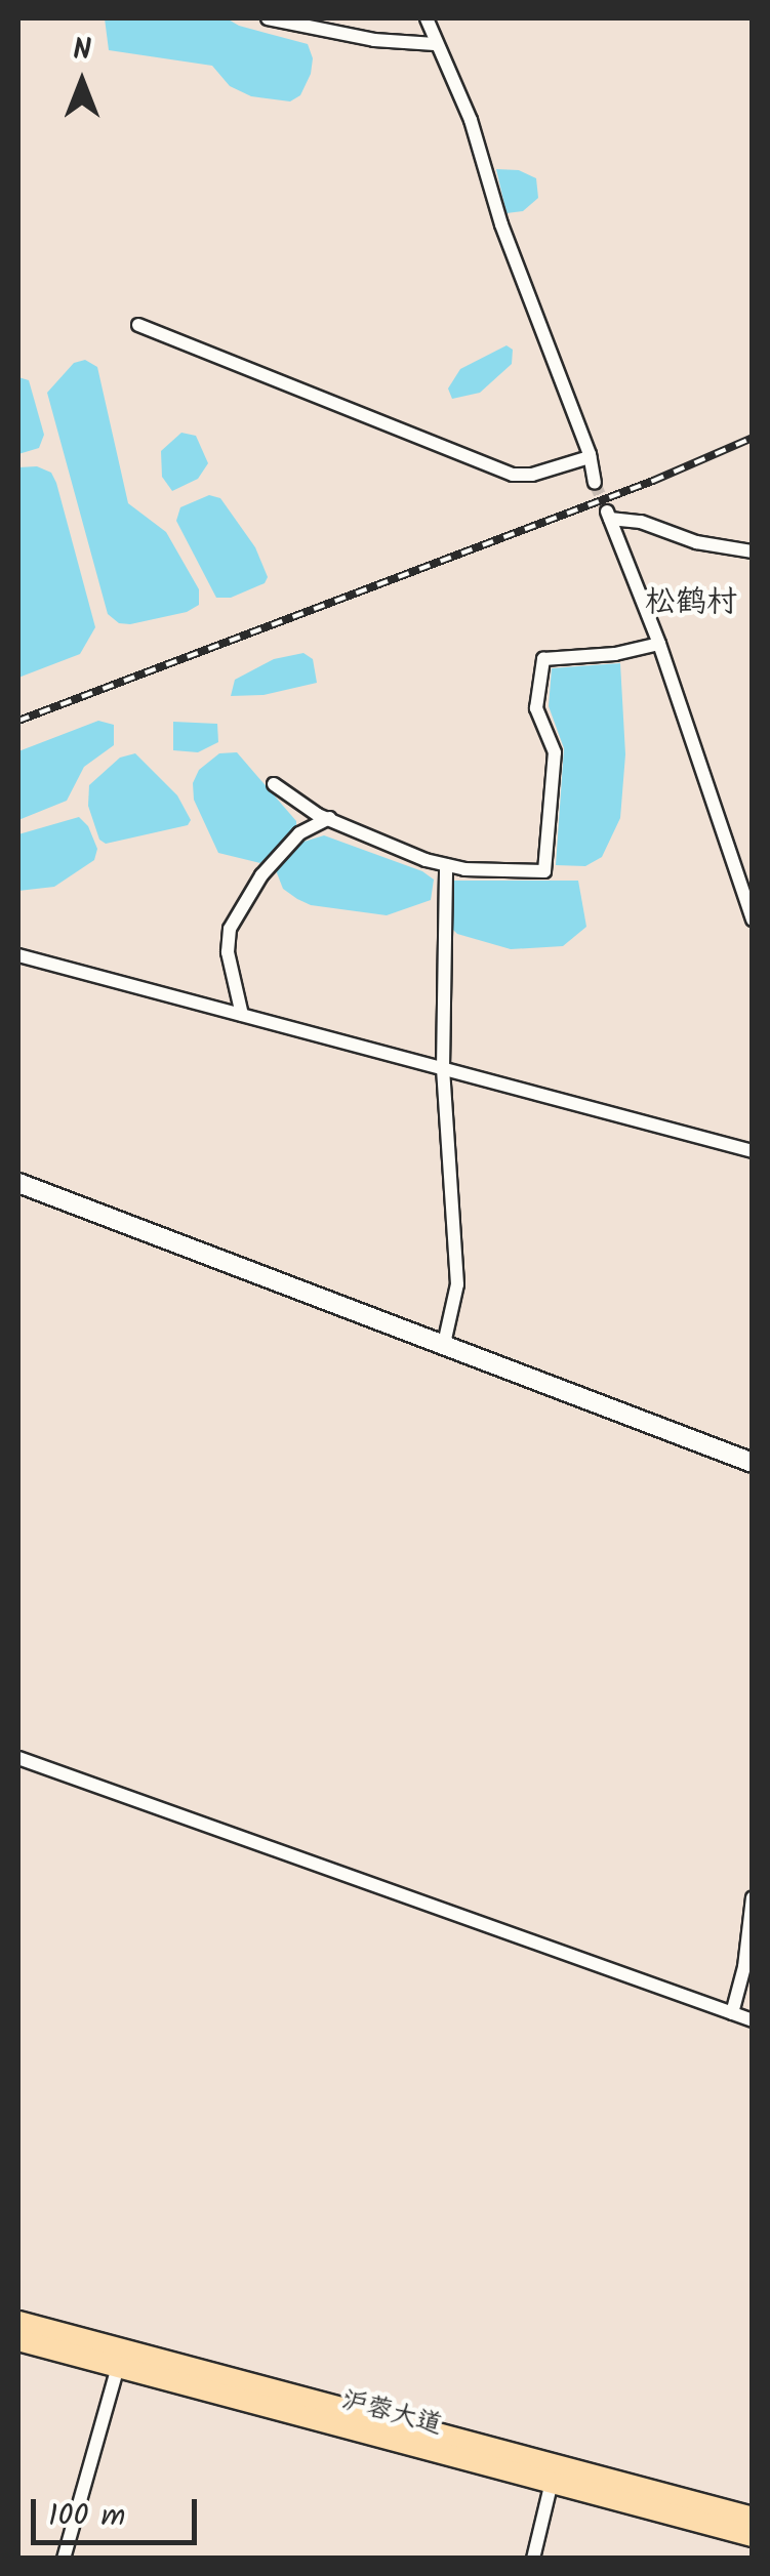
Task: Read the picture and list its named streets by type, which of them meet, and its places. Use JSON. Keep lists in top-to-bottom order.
{
  "streets": {
    "main road": ["沪蓉大道"]
  },
  "districts": ["松鹤村"],
  "scale_bar": "100 m",
  "north": "top"
}
